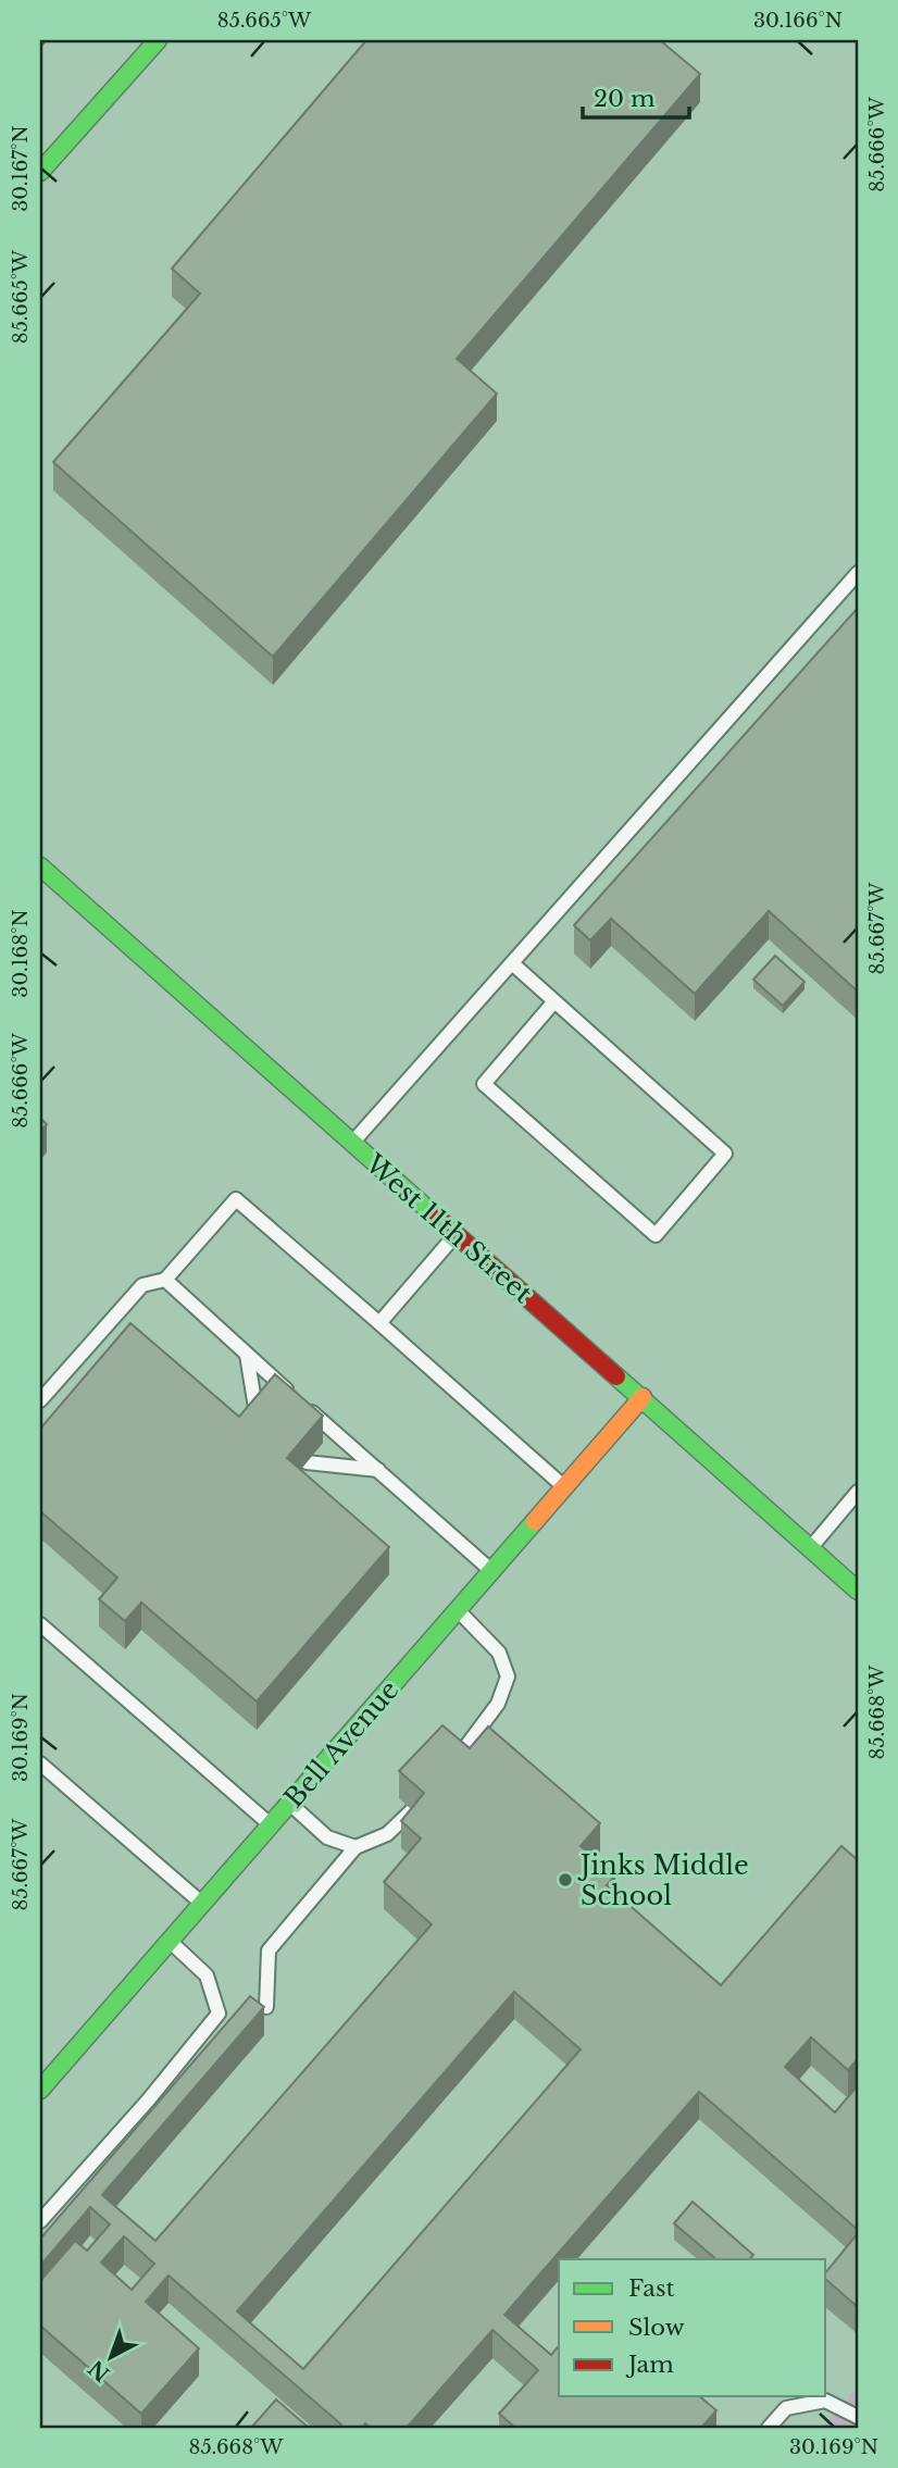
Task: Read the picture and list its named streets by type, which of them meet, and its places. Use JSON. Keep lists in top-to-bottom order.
{
  "streets": {
    "street": ["West 11th Street", "Bell Avenue"]
  },
  "crossings": [
    ["West 11th Street", "Bell Avenue"]
  ],
  "places": ["Jinks Middle School"],
  "legend": ["Fast", "Slow", "Jam"],
  "scale_bar": "20 m",
  "north": "bottom left",
  "coordinates": [
    "85.665°W",
    "30.166°N",
    "85.666°W",
    "30.167°N",
    "85.667°W",
    "30.168°N",
    "85.668°W",
    "30.169°N"
  ]
}
